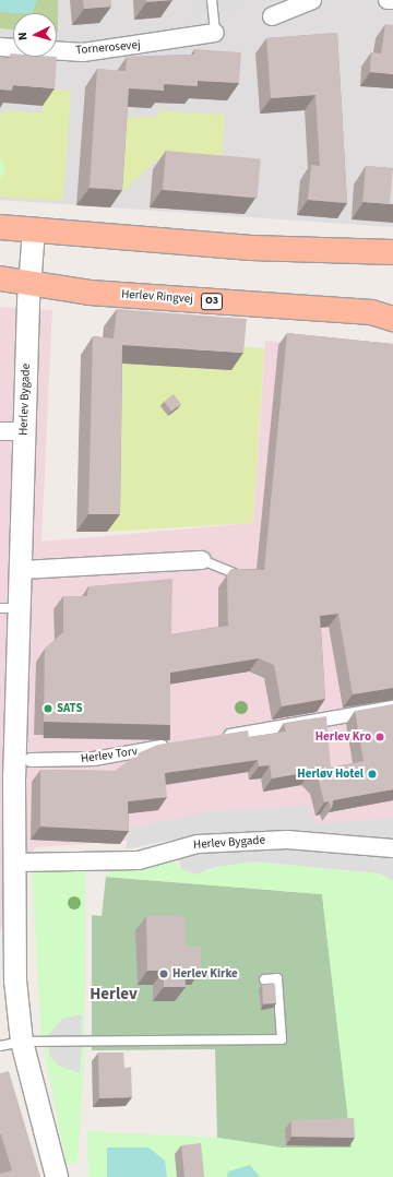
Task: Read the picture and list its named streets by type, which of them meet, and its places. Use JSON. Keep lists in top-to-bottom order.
{
  "streets": {
    "main road": ["Herlev Ringvej", "O3"],
    "street": ["Tornerosevej", "Herlev Bygade", "Herlev Torv"]
  },
  "crossings": [
    ["Herlev Ringvej", "Herlev Bygade"]
  ],
  "districts": ["Herlev"],
  "places": [
    "SATS",
    "Herlev Kro",
    "Herløv Hotel",
    "Herlev Kirke"
  ],
  "north": "left"
}
